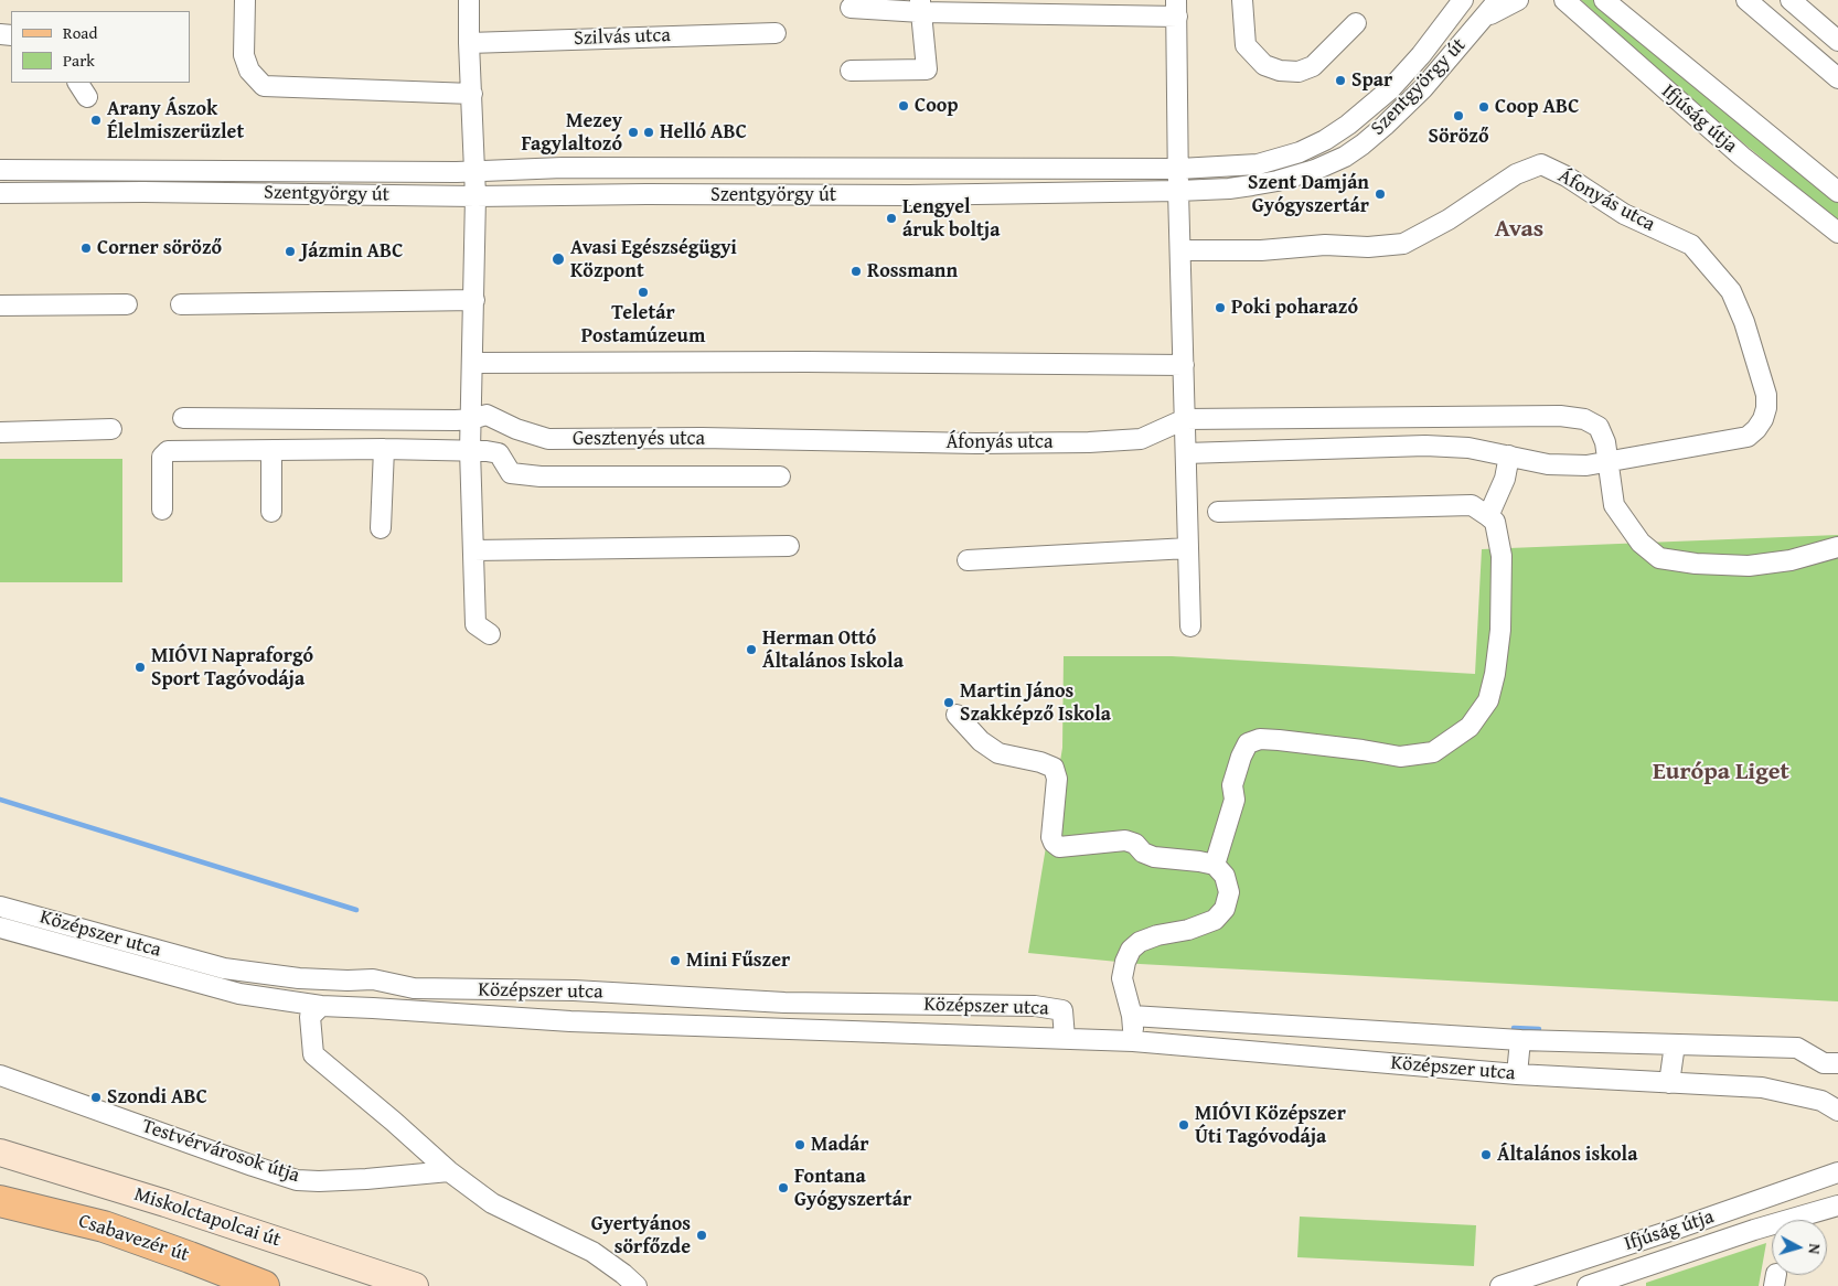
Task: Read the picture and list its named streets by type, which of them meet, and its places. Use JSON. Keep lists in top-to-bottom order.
{
  "streets": {
    "main road": ["Csabavezér út"],
    "street": [
      "Szilvás utca",
      "Szentgyörgy út",
      "Ifjúság útja",
      "Áfonyás utca",
      "Gesztenyés utca",
      "Középszer utca",
      "Testvérvárosok útja",
      "Miskolctapolcai út"
    ]
  },
  "crossings": [
    ["Áfonyás utca", "Gesztenyés utca"]
  ],
  "districts": ["Avas", "Európa Liget"],
  "places": [
    "Spar",
    "Coop",
    "Coop ABC",
    "Söröző",
    "Arany Ászok Élelmiszerüzlet",
    "Mezey Fagylaltozó",
    "Helló ABC",
    "Szent Damján Gyógyszertár",
    "Lengyel áruk boltja",
    "Corner söröző",
    "Jázmin ABC",
    "Avasi Egészségügyi Központ",
    "Rossmann",
    "Teletár Postamúzeum",
    "Poki poharazó",
    "Herman Ottó Általános Iskola",
    "MIÓVI Napraforgó Sport Tagóvodája",
    "Martin János Szakképző Iskola",
    "Mini Fűszer",
    "Szondi ABC",
    "MIÓVI Középszer Úti Tagóvodája",
    "Madár",
    "Általános iskola",
    "Fontana Gyógyszertár",
    "Gyertyános sörfőzde"
  ],
  "legend": ["Road", "Park"],
  "north": "right"
}
